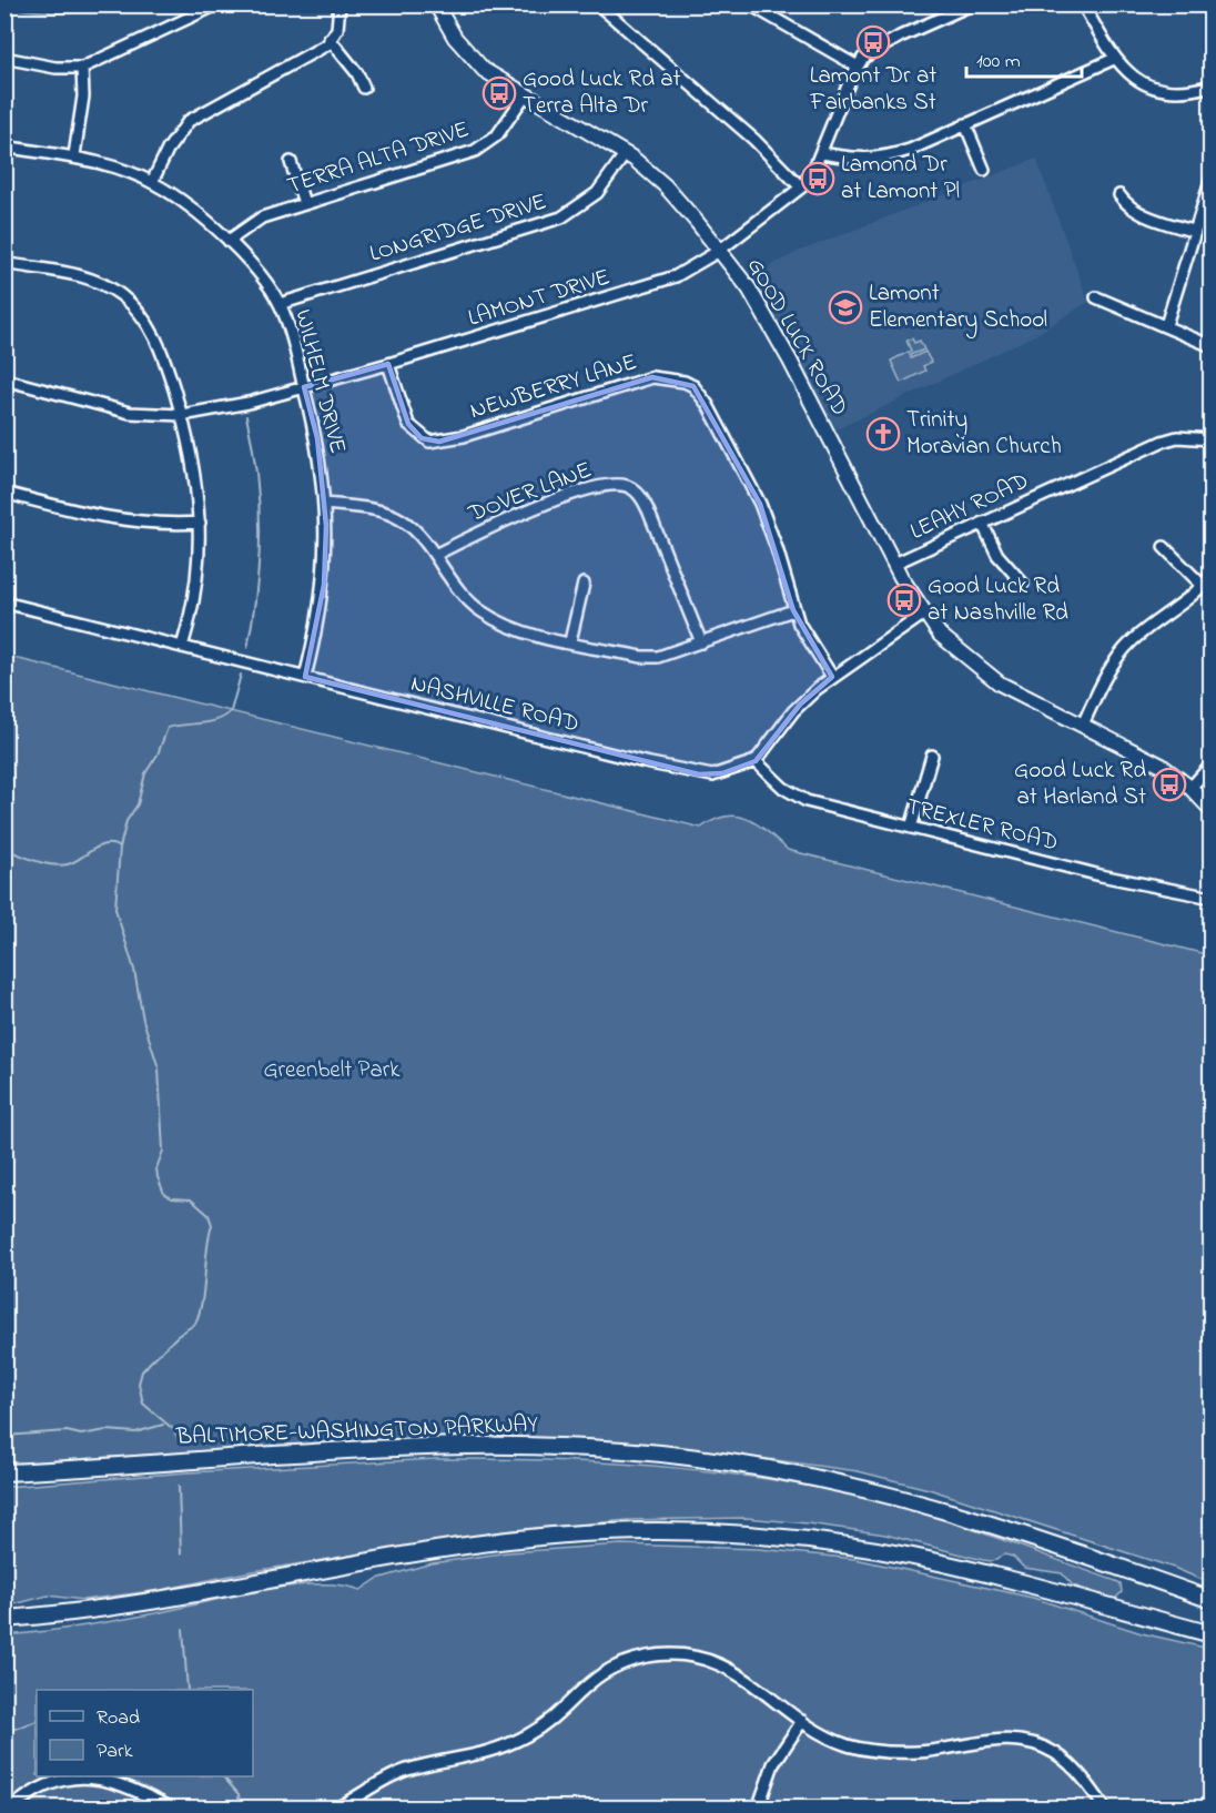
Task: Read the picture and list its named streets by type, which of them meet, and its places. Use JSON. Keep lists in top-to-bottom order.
{
  "streets": {
    "highway": ["BALTIMORE-WASHINGTON PARKWAY"],
    "main road": ["GOOD LUCK ROAD"],
    "street": [
      "TERRA ALTA DRIVE",
      "LONGRIDGE DRIVE",
      "LAMONT DRIVE",
      "WILHELM DRIVE",
      "NEWBERRY LANE",
      "DOVER LANE",
      "LEAHY ROAD",
      "NASHVILLE ROAD",
      "TREXLER ROAD"
    ]
  },
  "crossings": [
    ["TERRA ALTA DRIVE", "GOOD LUCK ROAD"],
    ["TERRA ALTA DRIVE", "WILHELM DRIVE"],
    ["LONGRIDGE DRIVE", "GOOD LUCK ROAD"],
    ["LONGRIDGE DRIVE", "WILHELM DRIVE"],
    ["LAMONT DRIVE", "GOOD LUCK ROAD"],
    ["LAMONT DRIVE", "WILHELM DRIVE"],
    ["LAMONT DRIVE", "NEWBERRY LANE"],
    ["GOOD LUCK ROAD", "LEAHY ROAD"],
    ["WILHELM DRIVE", "NASHVILLE ROAD"],
    ["NASHVILLE ROAD", "TREXLER ROAD"]
  ],
  "parks": ["Greenbelt Park"],
  "places": {
    "bus stop": [
      "Lamont Dr at Fairbanks St",
      "Good Luck Rd at Terra Alta Dr",
      "Lamond Dr at Lamont Pl",
      "Good Luck Rd at Nashville Rd",
      "Good Luck Rd at Harland St"
    ],
    "school or university": ["Lamont Elementary School"],
    "church": ["Trinity Moravian Church"]
  },
  "legend": ["Road", "Park"],
  "scale_bar": "100 m"
}
